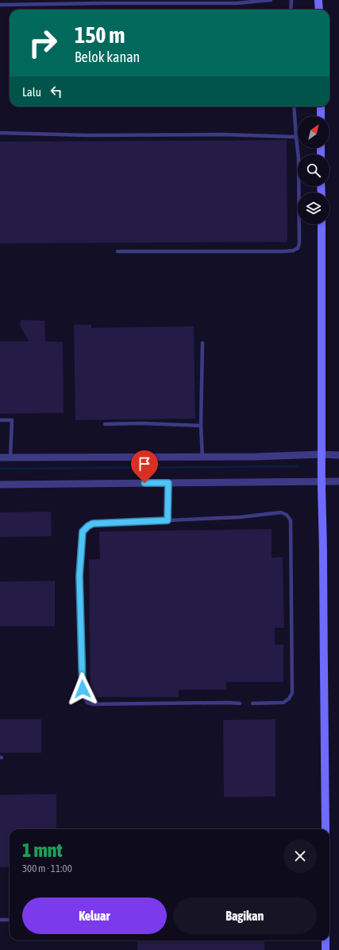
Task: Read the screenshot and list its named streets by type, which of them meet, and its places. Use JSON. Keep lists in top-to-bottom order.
{
  "north": "top right",
  "page": {
    "turn": ["150 m", "Belok kanan"],
    "then": "Lalu",
    "heading": ["1 mnt", "300 m · 11:00"],
    "buttons": ["Keluar", "Bagikan"]
  }
}
